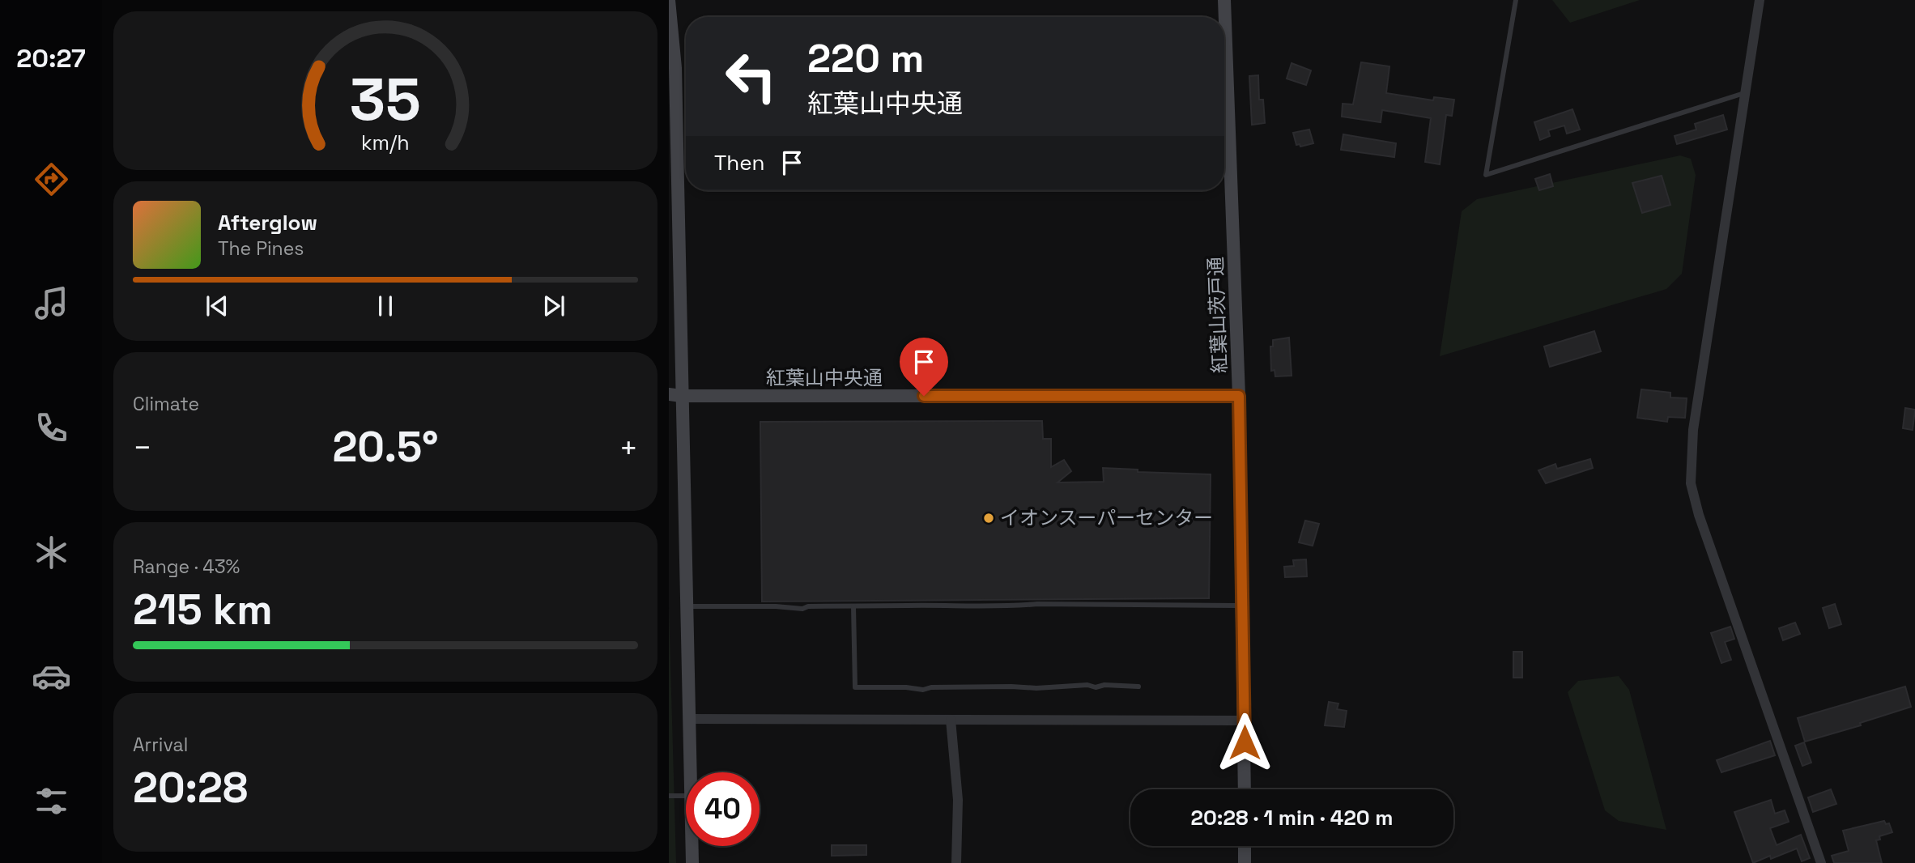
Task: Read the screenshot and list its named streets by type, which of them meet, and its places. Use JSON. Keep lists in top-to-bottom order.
{
  "streets": {
    "street": ["紅葉山茨戸通", "紅葉山中央通"]
  },
  "crossings": [
    ["紅葉山茨戸通", "紅葉山中央通"]
  ],
  "places": ["イオンスーパーセンター"],
  "page": {
    "tabs": "20:27",
    "turn": ["220 m", "紅葉山中央通"],
    "then": "Then",
    "song": ["Afterglow", "The Pines"],
    "tile": [
      "Climate",
      ["Range · 43%", "215 km"],
      ["Arrival", "20:28"]
    ],
    "heat": ["−", "20.5°", "+"],
    "limit": "40",
    "trip": "20:28 · 1 min · 420 m",
    "gauge": ["35", "km/h"]
  }
}
